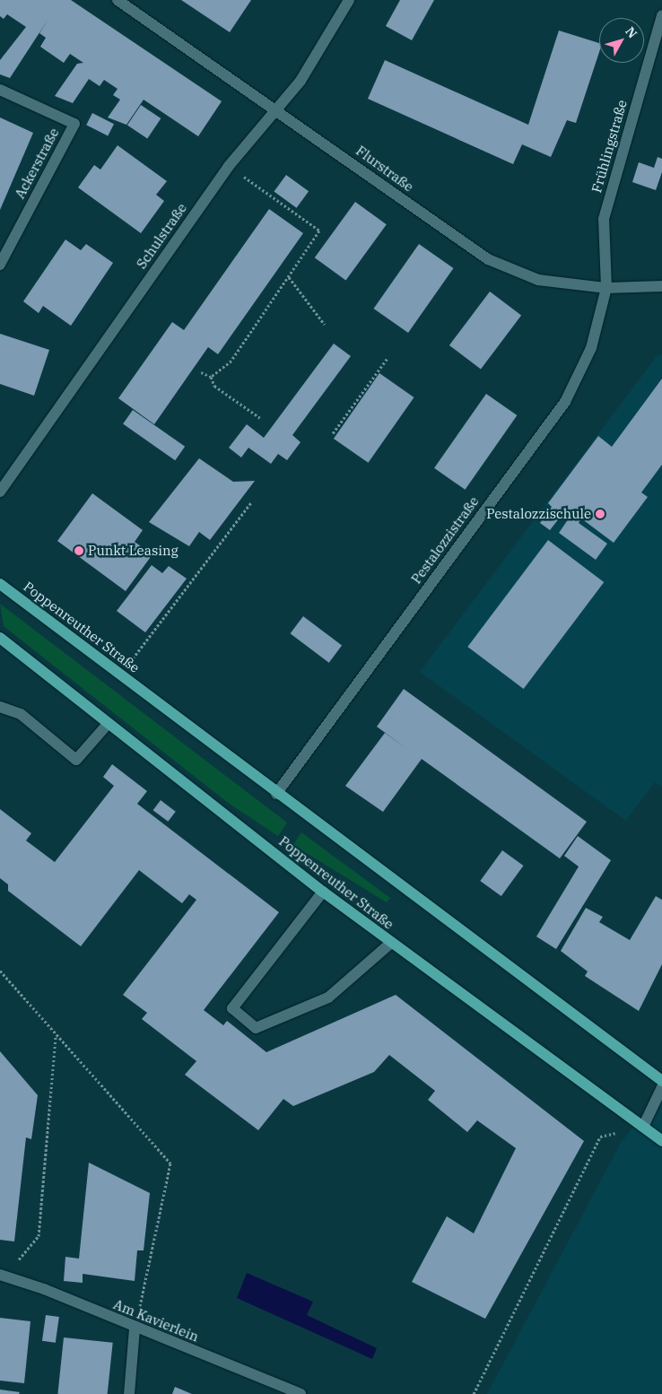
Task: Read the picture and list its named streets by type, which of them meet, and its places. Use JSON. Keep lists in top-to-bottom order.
{
  "streets": {
    "main road": ["Poppenreuther Straße"],
    "street": [
      "Frühlingstraße",
      "Ackerstraße",
      "Flurstraße",
      "Schulstraße",
      "Pestalozzistraße",
      "Am Kavierlein"
    ]
  },
  "crossings": [
    ["Frühlingstraße", "Flurstraße"],
    ["Frühlingstraße", "Pestalozzistraße"],
    ["Flurstraße", "Schulstraße"],
    ["Flurstraße", "Pestalozzistraße"],
    ["Pestalozzistraße", "Poppenreuther Straße"]
  ],
  "places": ["Pestalozzischule", "Punkt Leasing"],
  "north": "top right"
}
